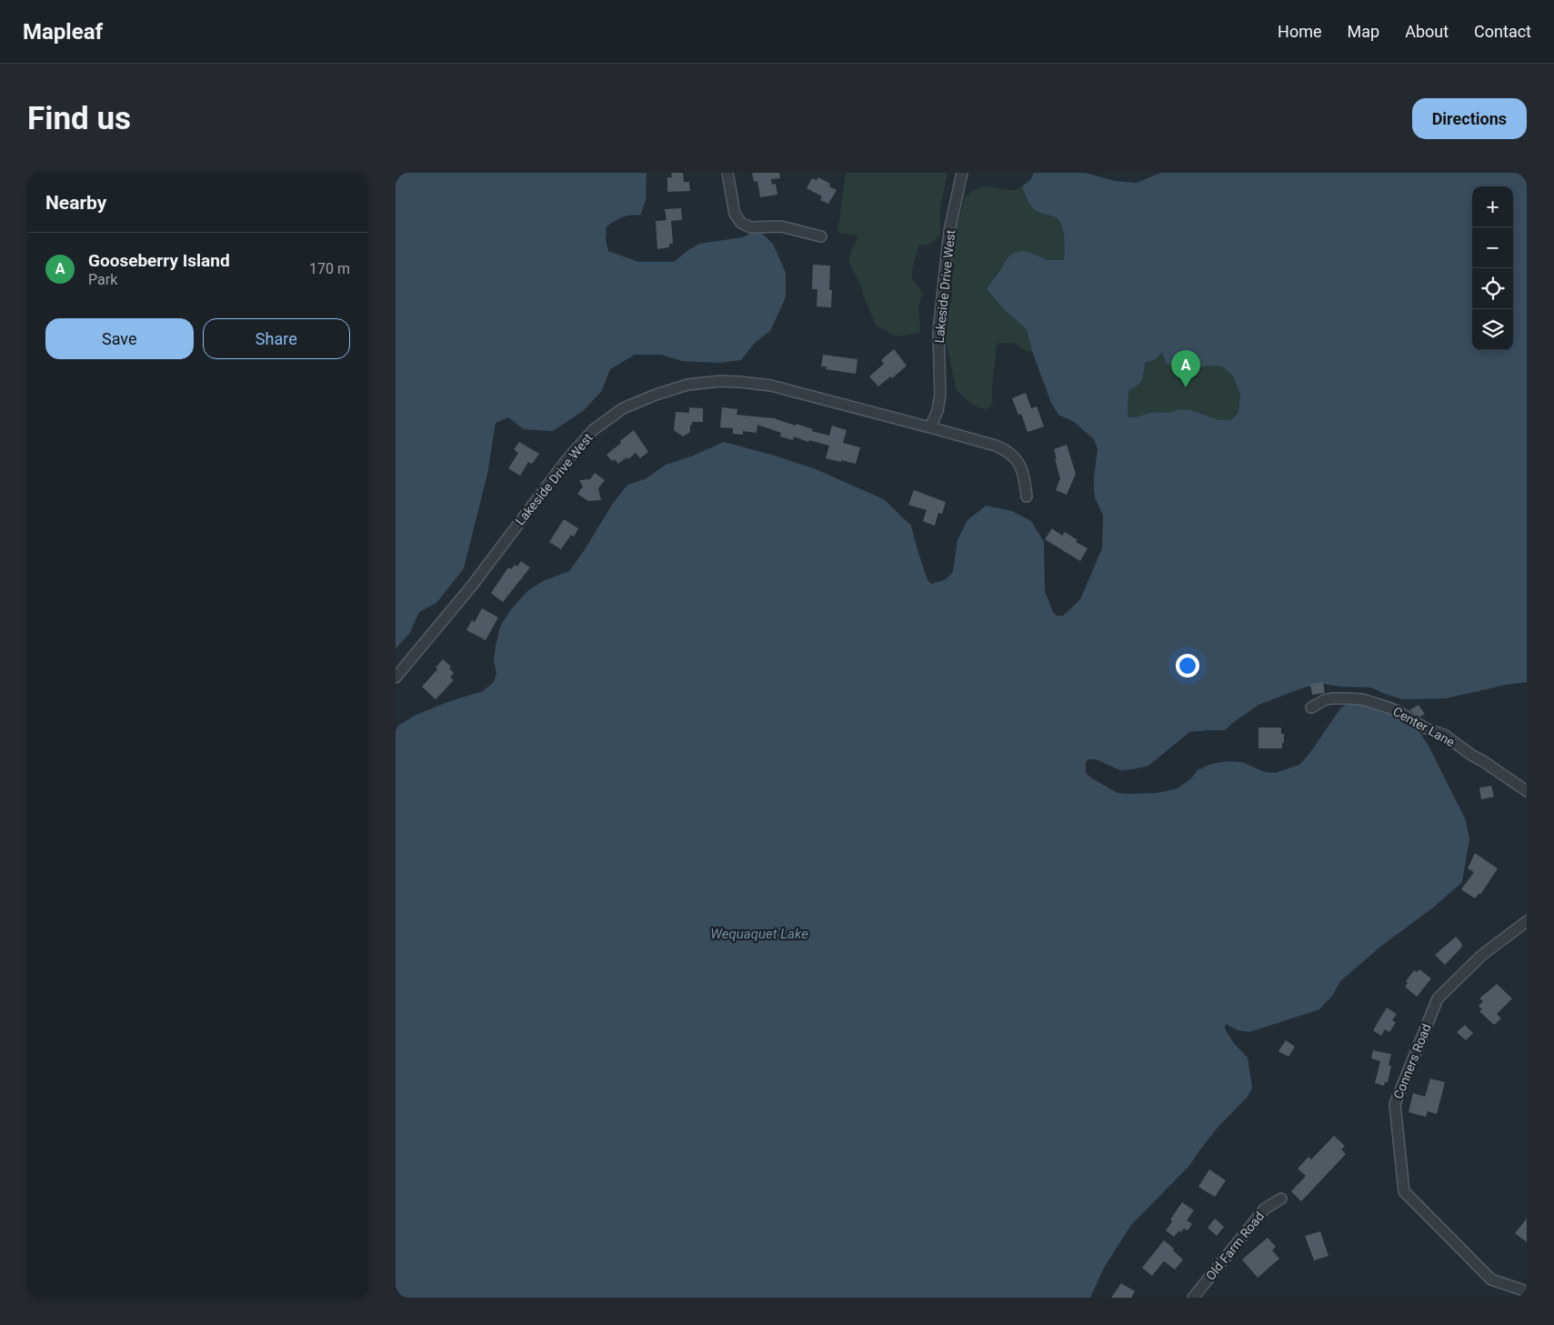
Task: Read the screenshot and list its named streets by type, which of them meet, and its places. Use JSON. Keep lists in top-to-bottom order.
{
  "streets": {
    "street": [
      "Lakeside Drive West",
      "Center Lane",
      "Conners Road",
      "Old Farm Road"
    ]
  },
  "water": ["Wequaquet Lake"],
  "page": {
    "header": "Mapleaf",
    "nav": [
      "Home",
      "Map",
      "About",
      "Contact"
    ],
    "buttons": [
      "Directions",
      ["Save", "Share"]
    ],
    "title": "Find us",
    "heading": "Nearby",
    "map_buttons": ["+", "−"],
    "list": [
      {
        "mark": "A",
        "name": "Gooseberry Island",
        "note": "Park",
        "value": "170 m"
      }
    ],
    "pins": "A"
  }
}
